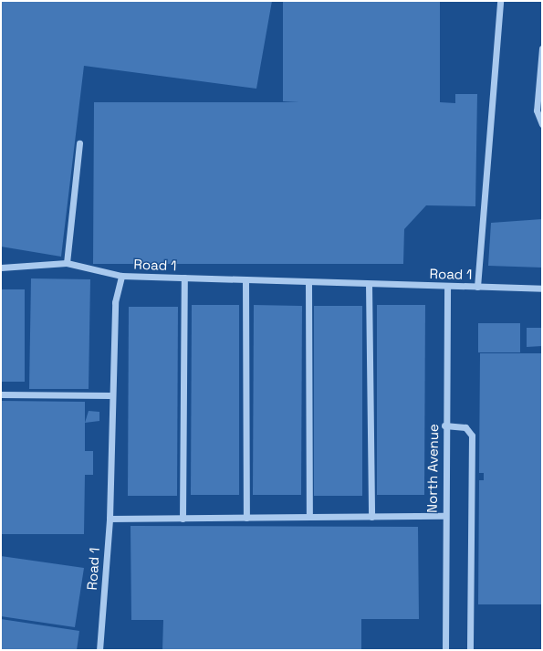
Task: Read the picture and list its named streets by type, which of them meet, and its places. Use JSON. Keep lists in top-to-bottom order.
{
  "streets": {
    "street": ["Road 1", "North Avenue"]
  },
  "crossings": [
    ["Road 1", "North Avenue"]
  ]
}
